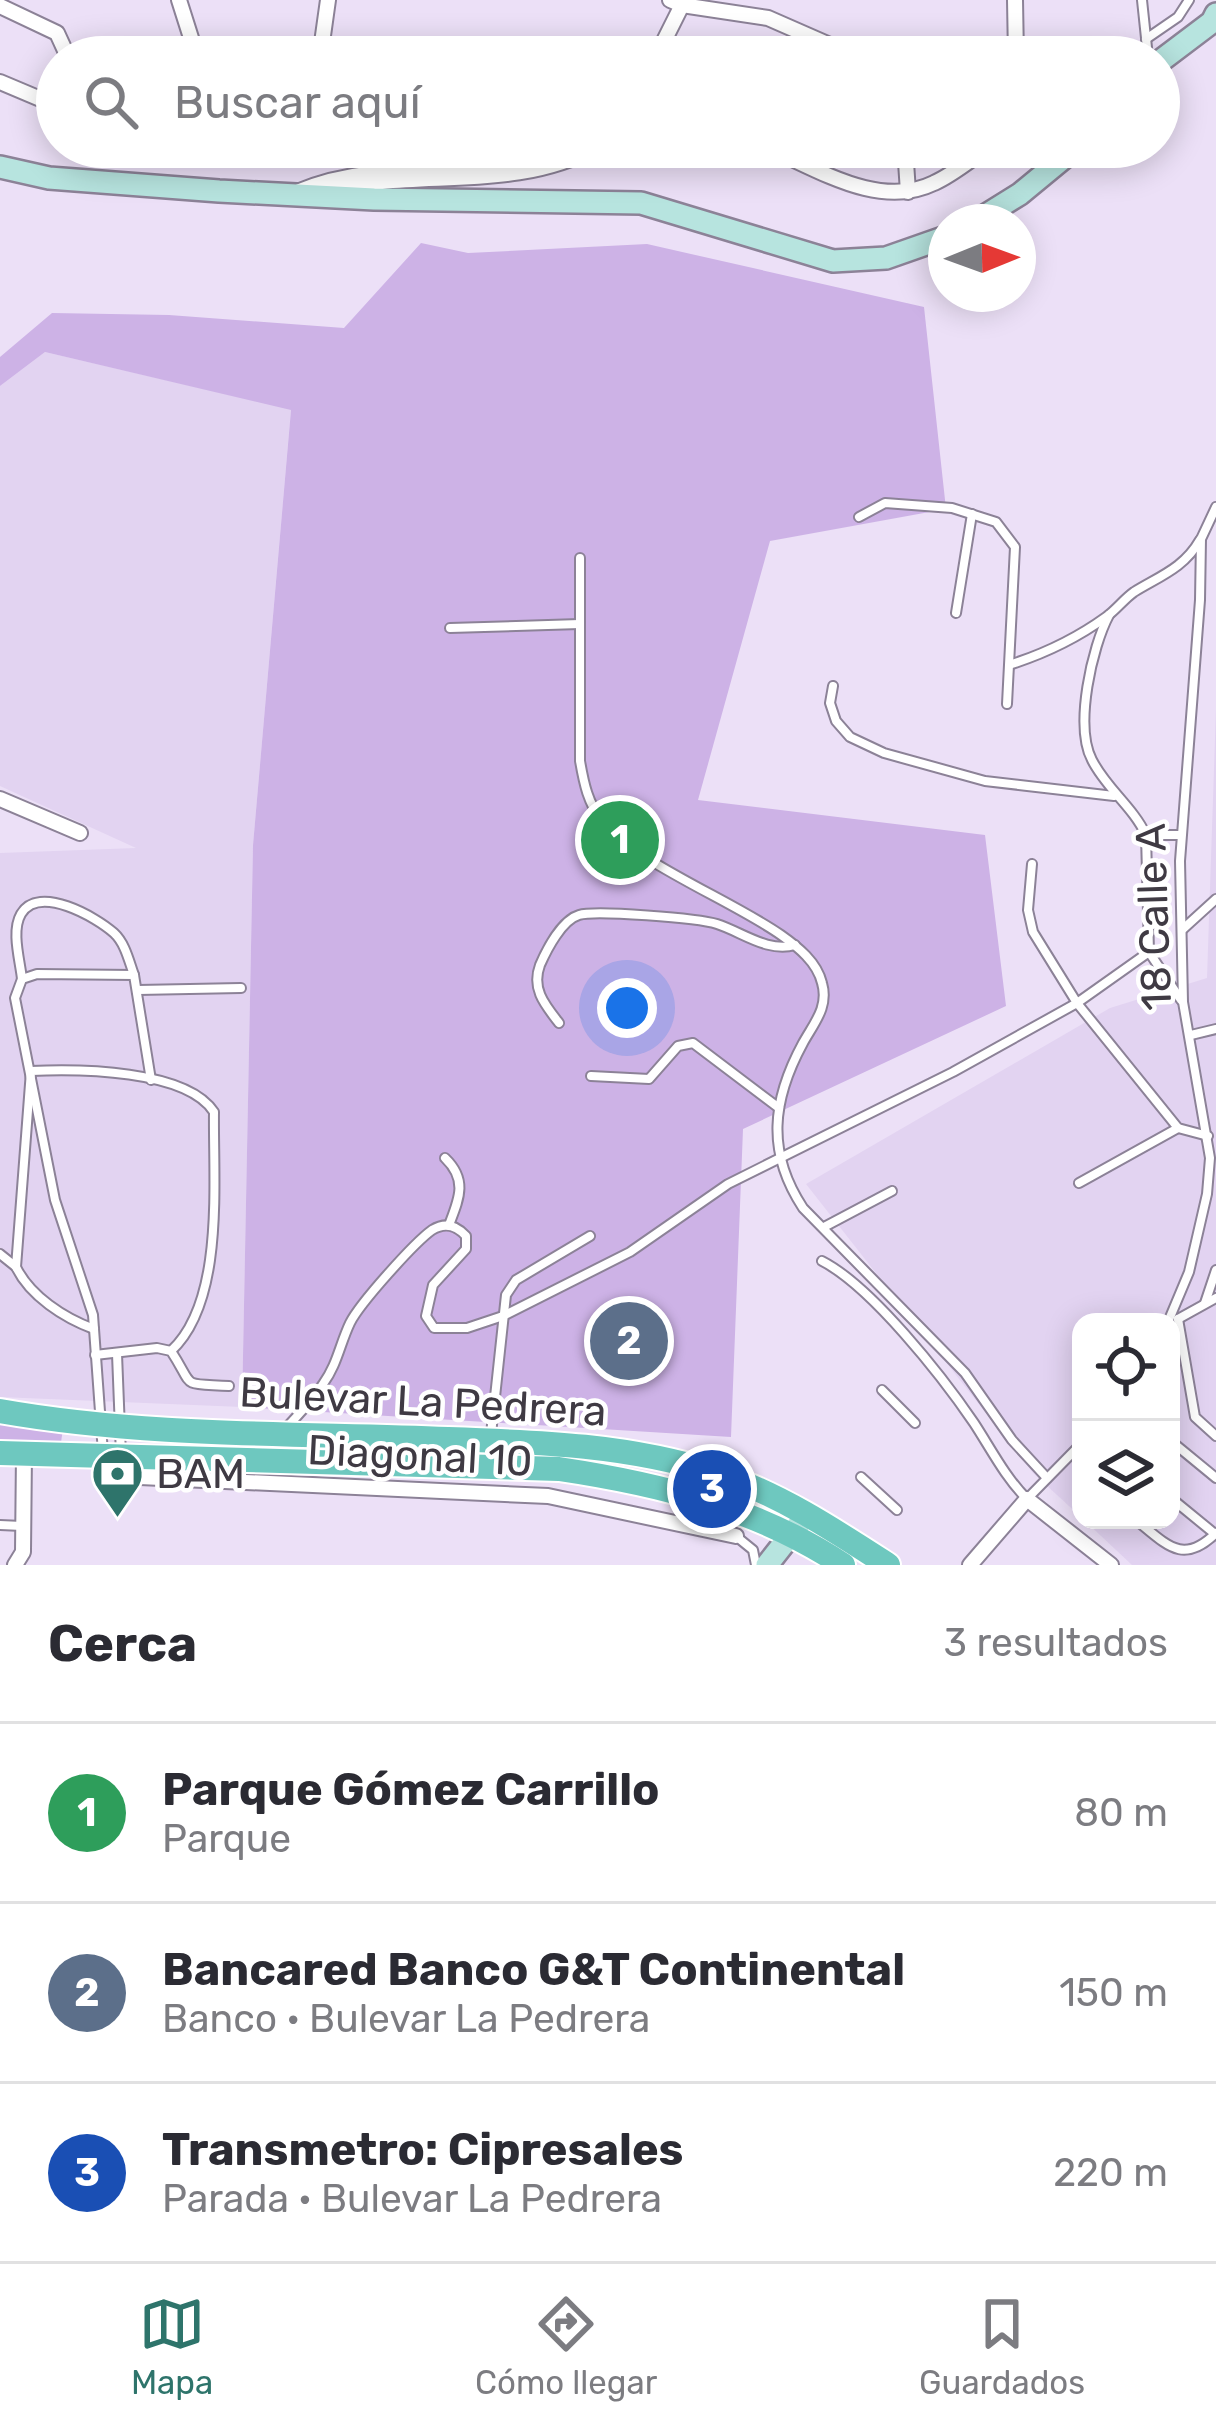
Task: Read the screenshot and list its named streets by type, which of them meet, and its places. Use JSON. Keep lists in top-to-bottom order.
{
  "streets": {
    "main road": ["Bulevar La Pedrera"],
    "street": ["Diagonal 10"],
    "lane": ["18 Calle A"]
  },
  "crossings": [
    ["Bulevar La Pedrera", "Diagonal 10"]
  ],
  "places": {
    "bank": ["BAM"]
  },
  "north": "right",
  "page": {
    "search": "Buscar aquí",
    "pins": ["1", "2", "3"],
    "heading": ["Cerca", "3 resultados"],
    "list": [
      {
        "mark": "1",
        "name": "Parque Gómez Carrillo",
        "note": "Parque",
        "value": "80 m"
      },
      {
        "mark": "2",
        "name": "Bancared Banco G&T Continental",
        "note": "Banco · Bulevar La Pedrera",
        "value": "150 m"
      },
      {
        "mark": "3",
        "name": "Transmetro: Cipresales",
        "note": "Parada · Bulevar La Pedrera",
        "value": "220 m"
      }
    ],
    "nav": ["Mapa", "Cómo llegar", "Guardados"]
  }
}
